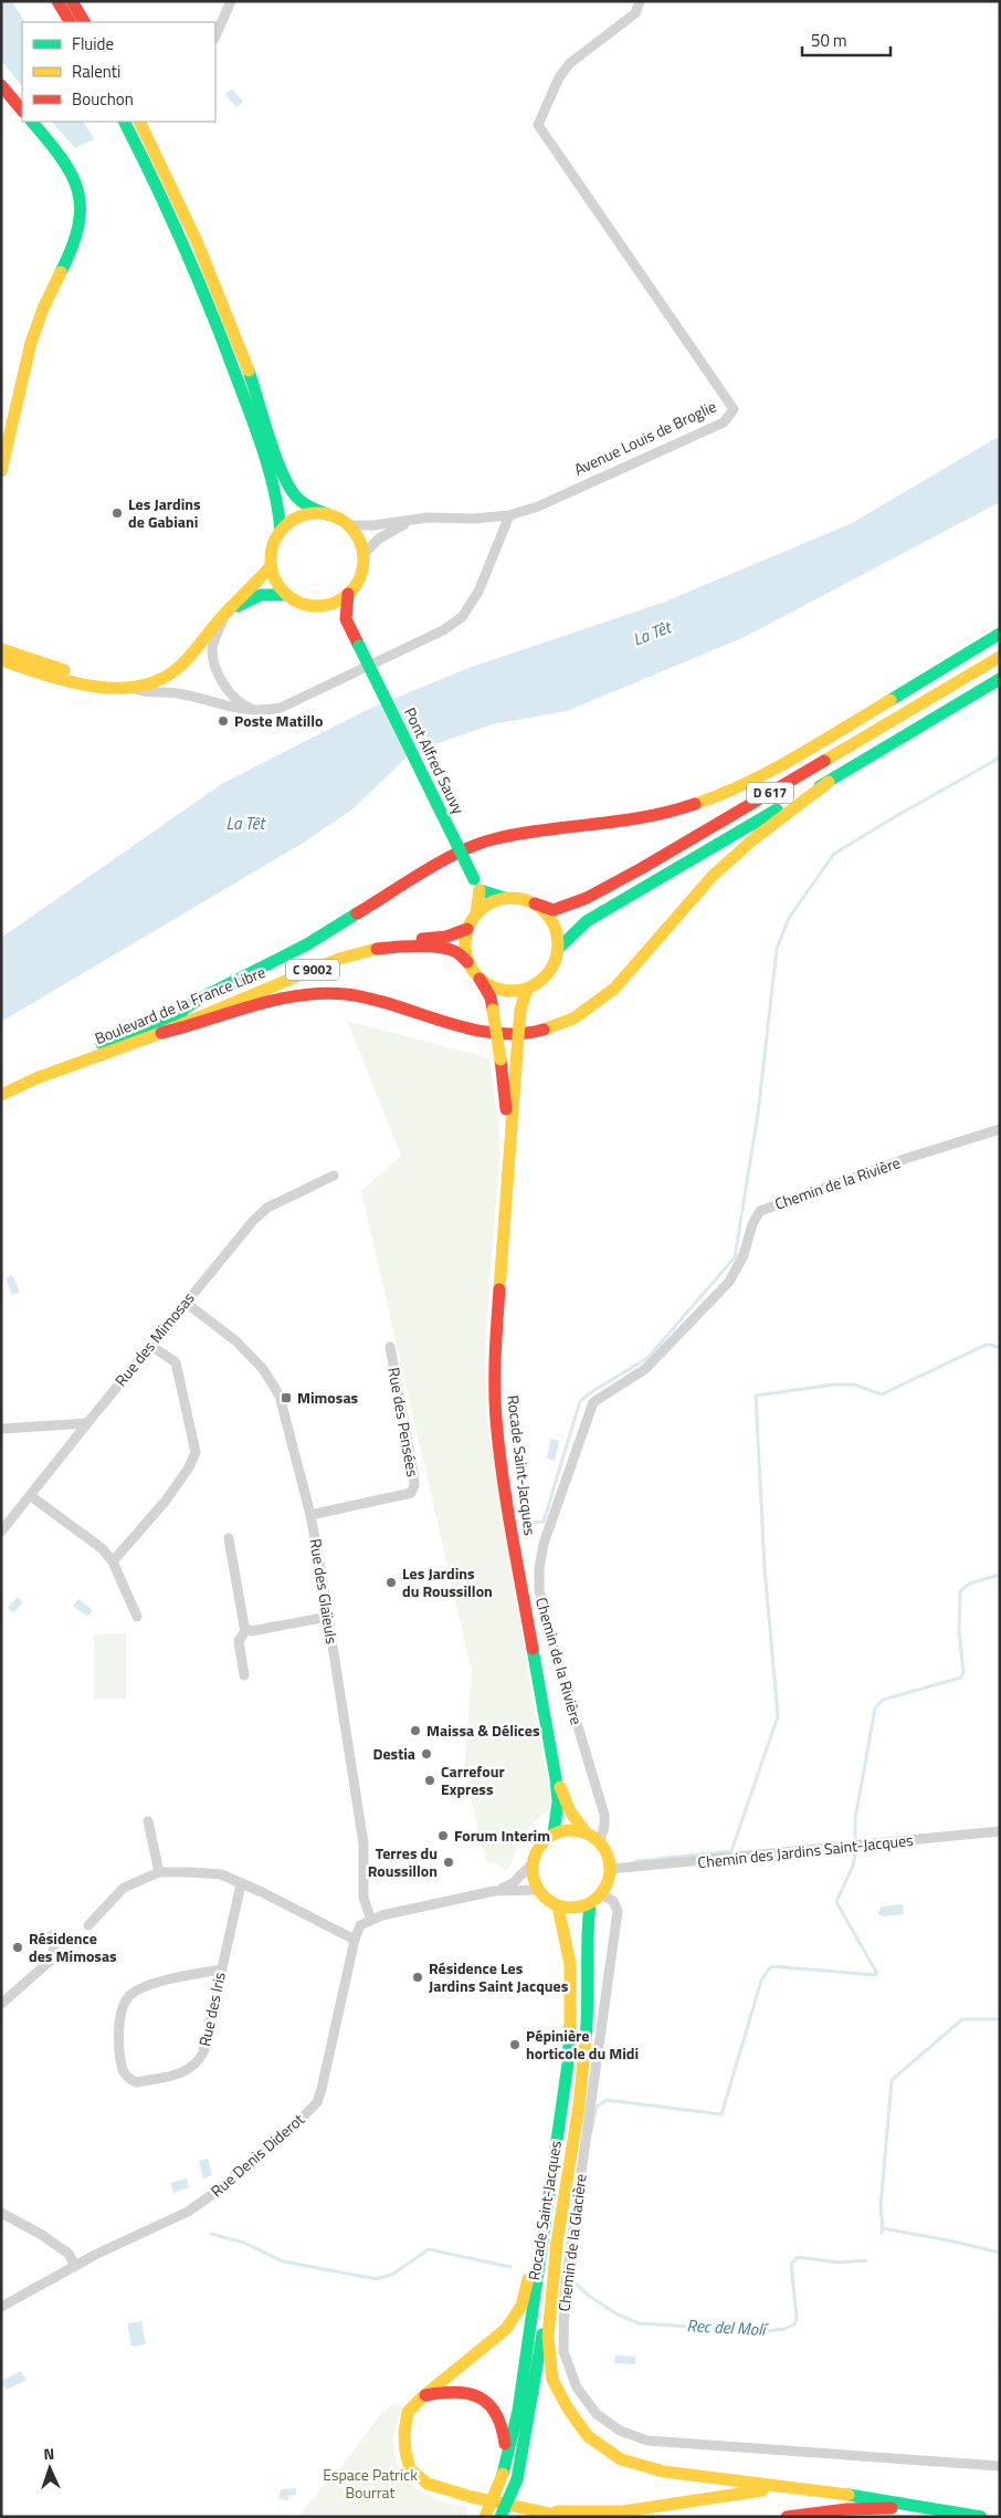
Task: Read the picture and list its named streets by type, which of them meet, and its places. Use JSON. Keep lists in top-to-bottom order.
{
  "streets": {
    "main road": [
      "Pont Alfred Sauvy",
      "D 617",
      "C 9002",
      "Boulevard de la France Libre",
      "Rocade Saint-Jacques"
    ],
    "street": [
      "Avenue Louis de Broglie",
      "Chemin de la Rivière",
      "Rue des Mimosas",
      "Rue des Pensées",
      "Rue des Glaïeuls",
      "Chemin des Jardins Saint-Jacques",
      "Rue des Iris",
      "Rue Denis Diderot",
      "Chemin de la Glacière"
    ]
  },
  "crossings": [
    ["D 617", "Boulevard de la France Libre"],
    ["Chemin de la Rivière", "Rocade Saint-Jacques"],
    ["Chemin de la Rivière", "Chemin des Jardins Saint-Jacques"],
    ["Chemin de la Rivière", "Chemin de la Glacière"],
    ["Rue des Mimosas", "Rue des Glaïeuls"],
    ["Rue des Pensées", "Rue des Glaïeuls"],
    ["Rocade Saint-Jacques", "Chemin des Jardins Saint-Jacques"],
    ["Rocade Saint-Jacques", "Chemin de la Glacière"],
    ["Rue des Glaïeuls", "Rue Denis Diderot"],
    ["Chemin des Jardins Saint-Jacques", "Chemin de la Glacière"]
  ],
  "water": ["La Têt", "Rec del Molí"],
  "parks": ["Espace Patrick Bourrat"],
  "places": {
    "other": [
      "Les Jardins de Gabiani",
      "Poste Matillo",
      "Les Jardins du Roussillon",
      "Maissa & Délices",
      "Destia",
      "Carrefour Express",
      "Forum Interim",
      "Terres du Roussillon",
      "Résidence des Mimosas",
      "Résidence Les Jardins Saint Jacques",
      "Pépinière horticole du Midi"
    ],
    "transit": ["Mimosas"]
  },
  "legend": ["Fluide", "Ralenti", "Bouchon"],
  "scale_bar": "50 m",
  "north": "top"
}
